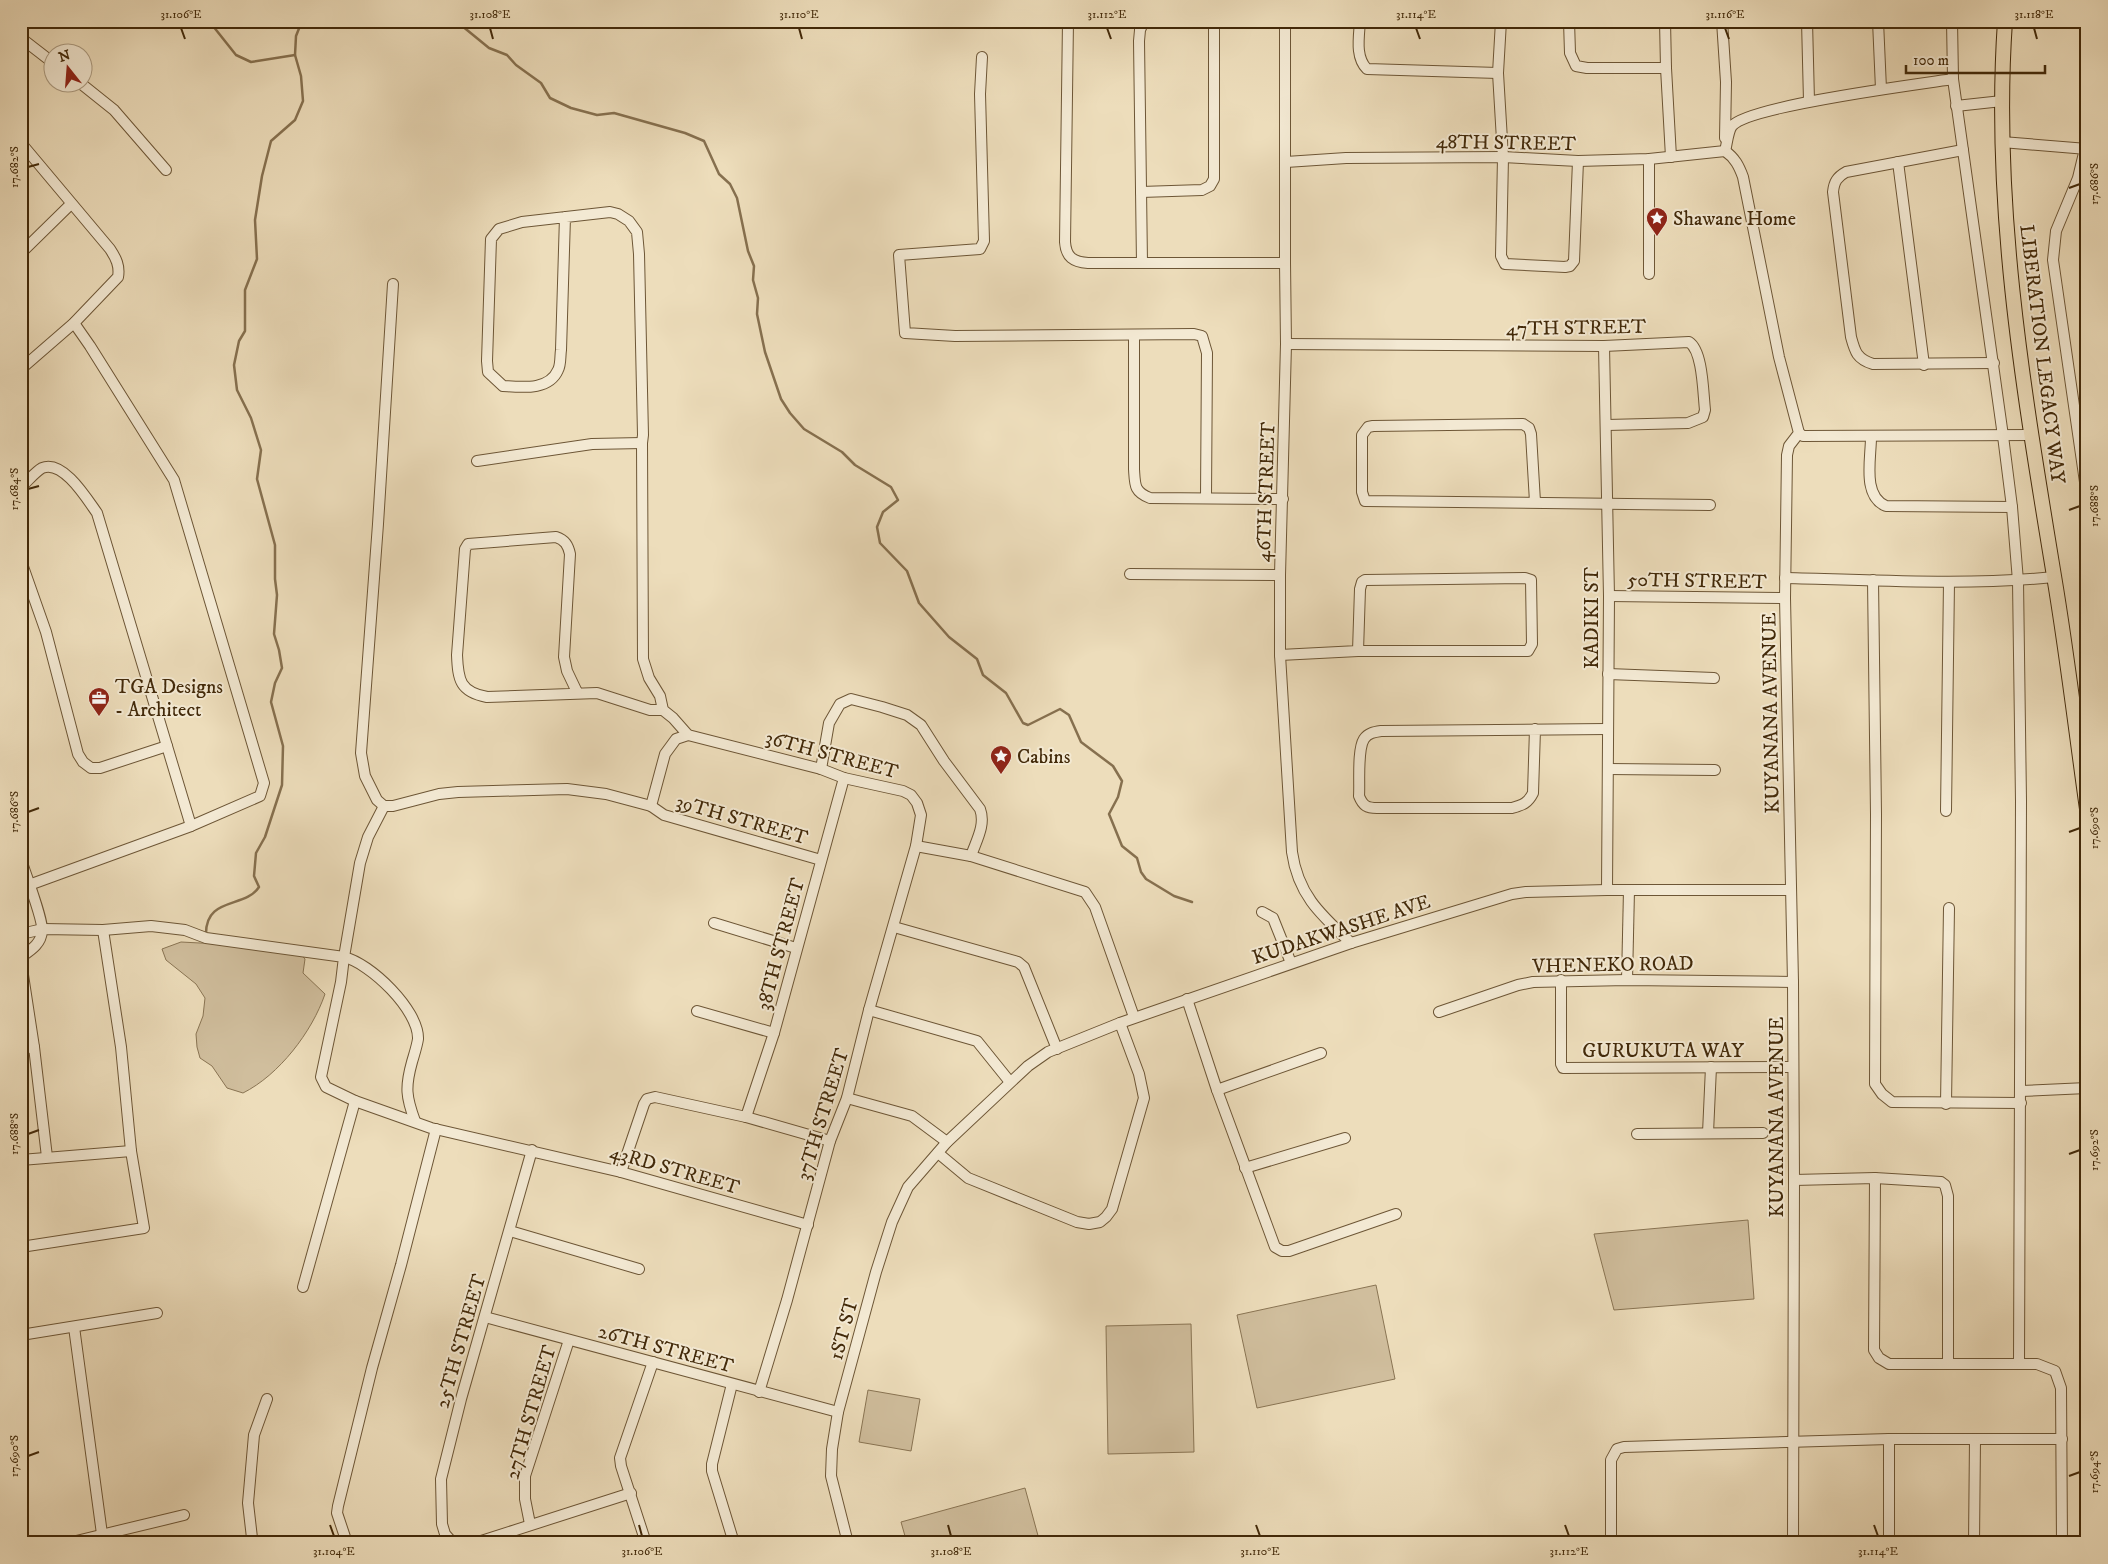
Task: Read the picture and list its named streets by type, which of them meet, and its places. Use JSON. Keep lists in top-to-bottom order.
{
  "streets": {
    "main road": ["LIBERATION LEGACY WAY"],
    "street": [
      "48TH STREET",
      "47TH STREET",
      "46TH STREET",
      "50TH STREET",
      "KADIKI ST",
      "KUYANANA AVENUE",
      "36TH STREET",
      "39TH STREET",
      "KUDAKWASHE AVE",
      "38TH STREET",
      "VHENEKO ROAD",
      "GURUKUTA WAY",
      "37TH STREET",
      "43RD STREET",
      "1ST ST",
      "25TH STREET",
      "26TH STREET",
      "27TH STREET"
    ]
  },
  "crossings": [
    ["48TH STREET", "46TH STREET"],
    ["47TH STREET", "46TH STREET"],
    ["47TH STREET", "KADIKI ST"],
    ["46TH STREET", "KUDAKWASHE AVE"],
    ["50TH STREET", "KADIKI ST"],
    ["50TH STREET", "KUYANANA AVENUE"],
    ["KADIKI ST", "KUDAKWASHE AVE"],
    ["KUYANANA AVENUE", "KUDAKWASHE AVE"],
    ["KUYANANA AVENUE", "VHENEKO ROAD"],
    ["KUYANANA AVENUE", "GURUKUTA WAY"],
    ["36TH STREET", "39TH STREET"],
    ["36TH STREET", "38TH STREET"],
    ["36TH STREET", "37TH STREET"],
    ["39TH STREET", "38TH STREET"],
    ["KUDAKWASHE AVE", "1ST ST"],
    ["VHENEKO ROAD", "GURUKUTA WAY"],
    ["37TH STREET", "43RD STREET"],
    ["37TH STREET", "26TH STREET"],
    ["43RD STREET", "25TH STREET"],
    ["1ST ST", "26TH STREET"],
    ["25TH STREET", "26TH STREET"],
    ["26TH STREET", "27TH STREET"]
  ],
  "places": {
    "place": ["Shawane Home", "Cabins"],
    "office": ["TGA Designs - Architect"]
  },
  "scale_bar": "100 m",
  "north": "top",
  "coordinates": [
    "31.106°E",
    "31.108°E",
    "31.110°E",
    "31.112°E",
    "31.114°E",
    "31.116°E",
    "31.118°E",
    "17.682°S",
    "17.686°S",
    "17.684°S",
    "17.688°S",
    "17.690°S",
    "17.692°S",
    "17.694°S",
    "31.104°E"
  ]
}
